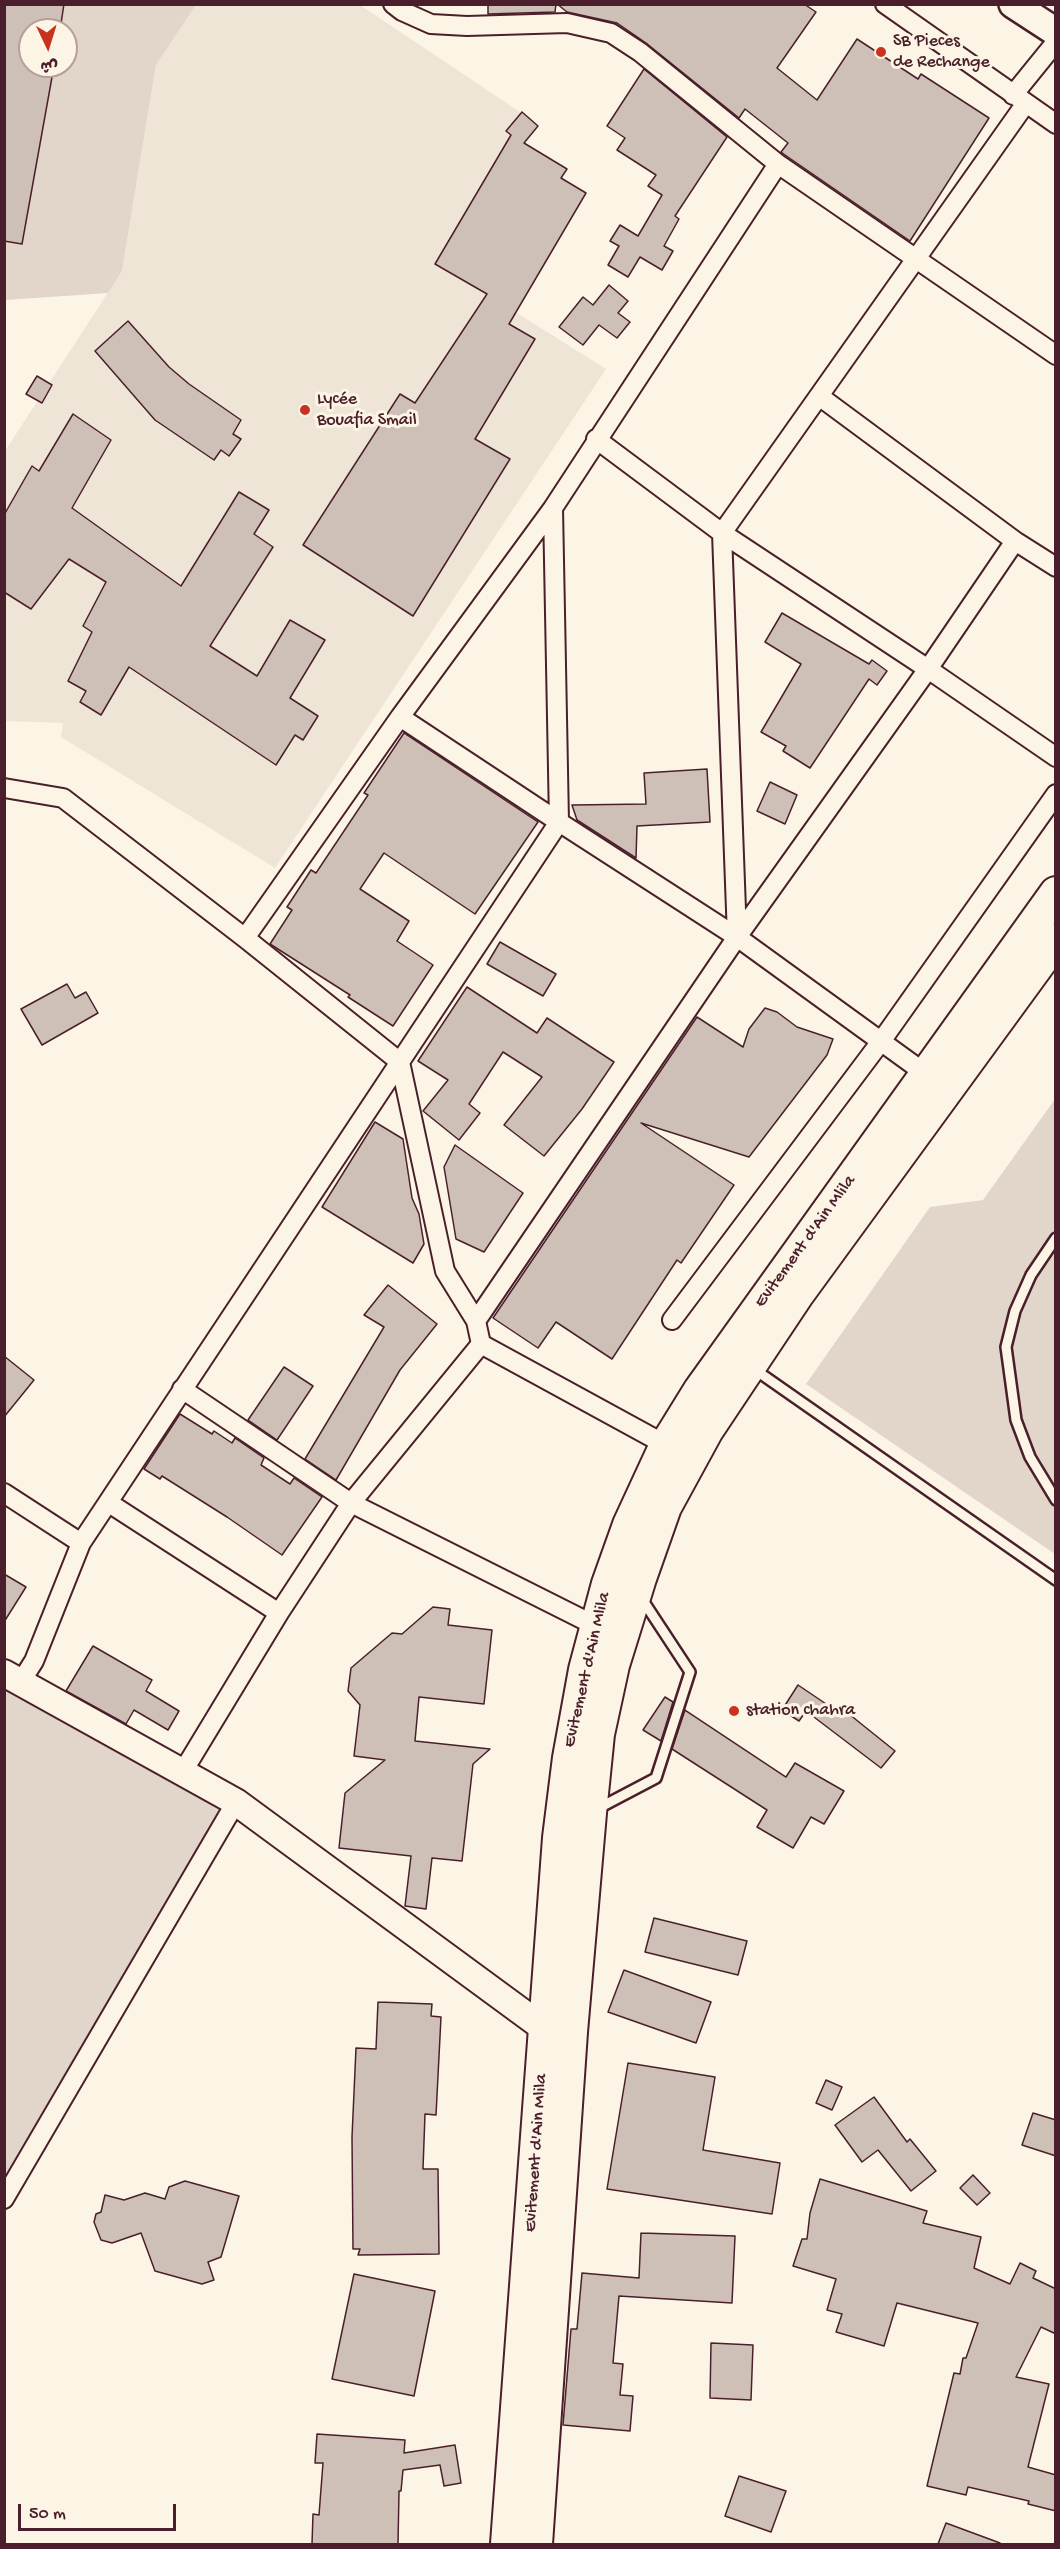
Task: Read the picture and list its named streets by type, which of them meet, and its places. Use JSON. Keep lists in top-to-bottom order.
{
  "streets": {
    "highway": ["Evitement d'Ain Mlila"]
  },
  "places": ["SB Pieces de Rechange", "Lycée Bouafia Smail", "station chahra"],
  "scale_bar": "50 m",
  "north": "bottom"
}
